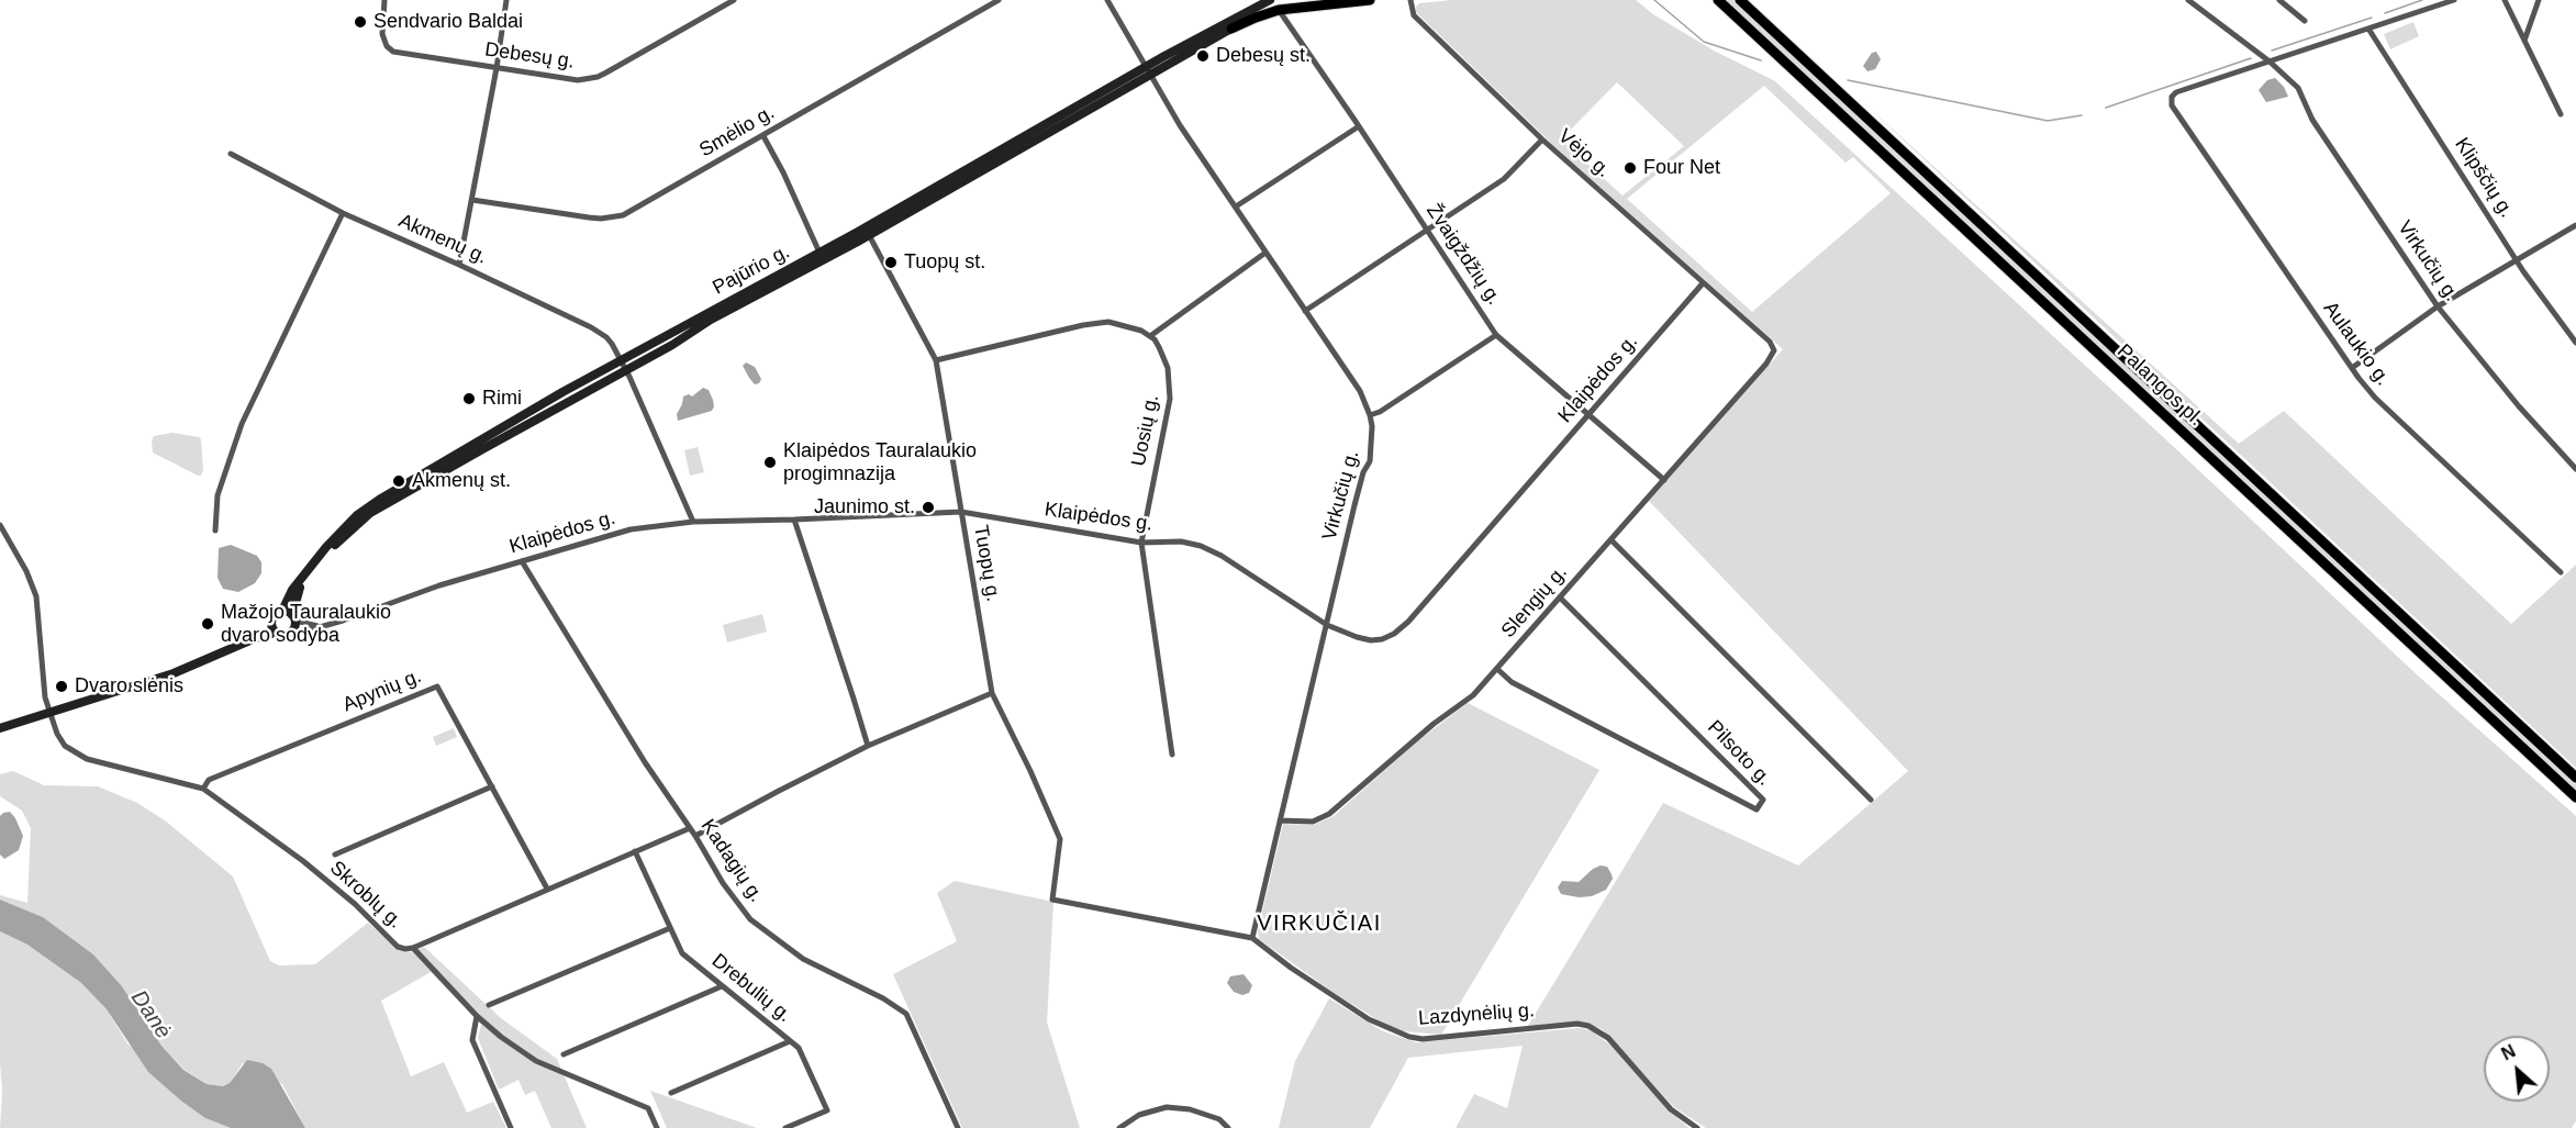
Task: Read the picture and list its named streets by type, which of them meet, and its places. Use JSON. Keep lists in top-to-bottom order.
{
  "streets": {
    "highway": ["Palangos pl."],
    "main road": ["Pajūrio g."],
    "street": [
      "Debesų g.",
      "Smėlio g.",
      "Vėjo g.",
      "Klipščių g.",
      "Akmenų g.",
      "Žvaigždžių g.",
      "Virkučių g.",
      "Aulaukio g.",
      "Klaipėdos g.",
      "Uosių g.",
      "Tuopų g.",
      "Slengių g.",
      "Apynių g.",
      "Pilsoto g.",
      "Kadagių g.",
      "Skroblų g.",
      "Drebulių g.",
      "Lazdynėlių g."
    ]
  },
  "crossings": [
    ["Vėjo g.", "Klaipėdos g."],
    ["Vėjo g.", "Slengių g."],
    ["Akmenų g.", "Pajūrio g."],
    ["Akmenų g.", "Klaipėdos g."],
    ["Žvaigždžių g.", "Pajūrio g."],
    ["Žvaigždžių g.", "Klaipėdos g."],
    ["Žvaigždžių g.", "Slengių g."],
    ["Virkučių g.", "Pajūrio g."],
    ["Virkučių g.", "Aulaukio g."],
    ["Virkučių g.", "Klaipėdos g."],
    ["Virkučių g.", "Slengių g."],
    ["Virkučių g.", "Lazdynėlių g."],
    ["Pajūrio g.", "Klaipėdos g."],
    ["Pajūrio g.", "Tuopų g."],
    ["Pajūrio g.", "Skroblų g."],
    ["Klaipėdos g.", "Uosių g."],
    ["Klaipėdos g.", "Tuopų g."],
    ["Klaipėdos g.", "Kadagių g."],
    ["Tuopų g.", "Lazdynėlių g."],
    ["Slengių g.", "Pilsoto g."],
    ["Apynių g.", "Skroblų g."],
    ["Kadagių g.", "Skroblų g."],
    ["Skroblų g.", "Drebulių g."]
  ],
  "districts": ["VIRKUČIAI"],
  "water": ["Danė"],
  "places": [
    "Sendvario Baldai",
    "Debesų st.",
    "Four Net",
    "Tuopų st.",
    "Rimi",
    "Klaipėdos Tauralaukio progimnazija",
    "Akmenų st.",
    "Jaunimo st.",
    "Mažojo Tauralaukio dvaro sodyba",
    "Dvaro slėnis"
  ],
  "north": "top left"
}
